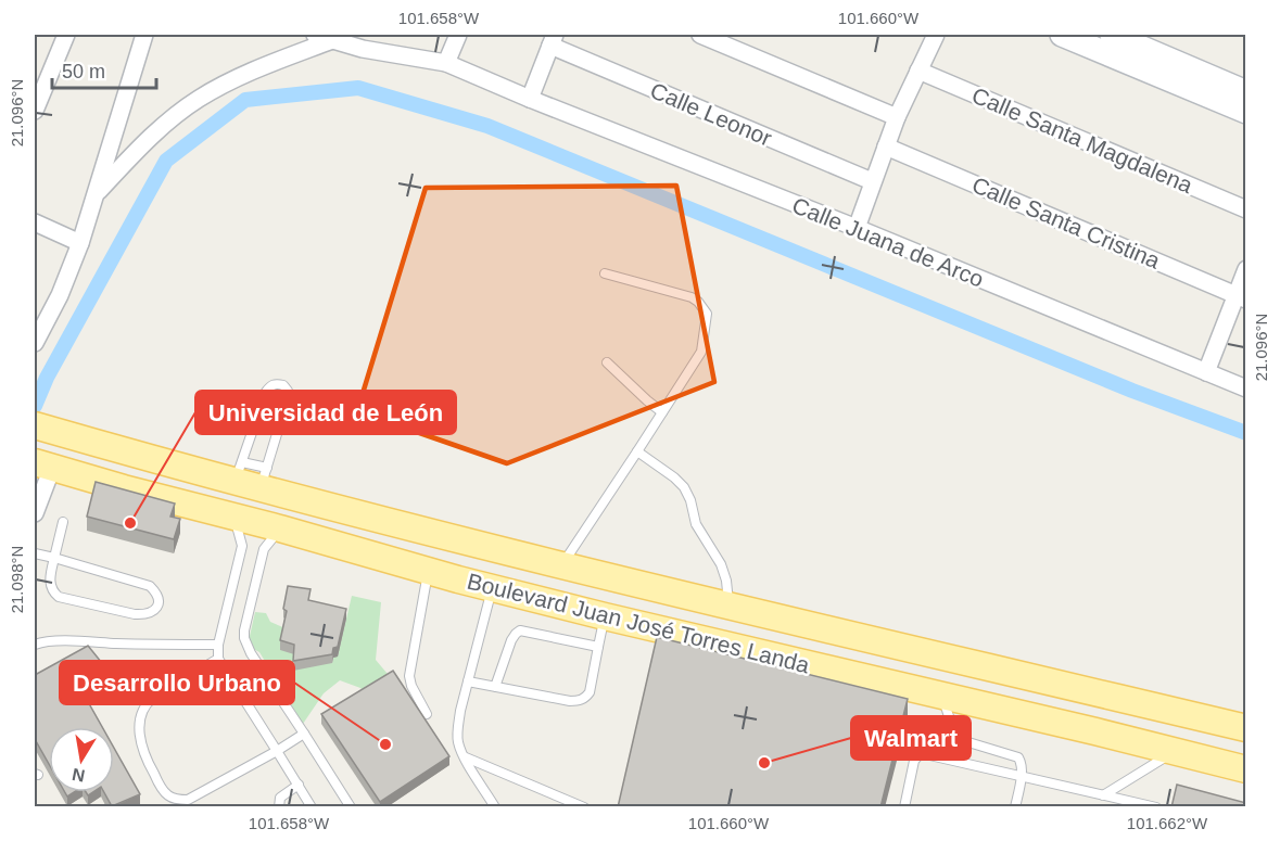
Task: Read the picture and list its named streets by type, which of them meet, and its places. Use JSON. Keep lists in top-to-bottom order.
{
  "streets": {
    "main road": ["Boulevard Juan José Torres Landa"],
    "street": [
      "Calle Leonor",
      "Calle Santa Magdalena",
      "Calle Santa Cristina",
      "Calle Juana de Arco"
    ]
  },
  "places": ["Universidad de León", "Desarrollo Urbano", "Walmart"],
  "scale_bar": "50 m",
  "north": "bottom",
  "coordinates": [
    "101.658°W",
    "101.660°W",
    "21.096°N",
    "21.098°N",
    "101.662°W"
  ]
}
